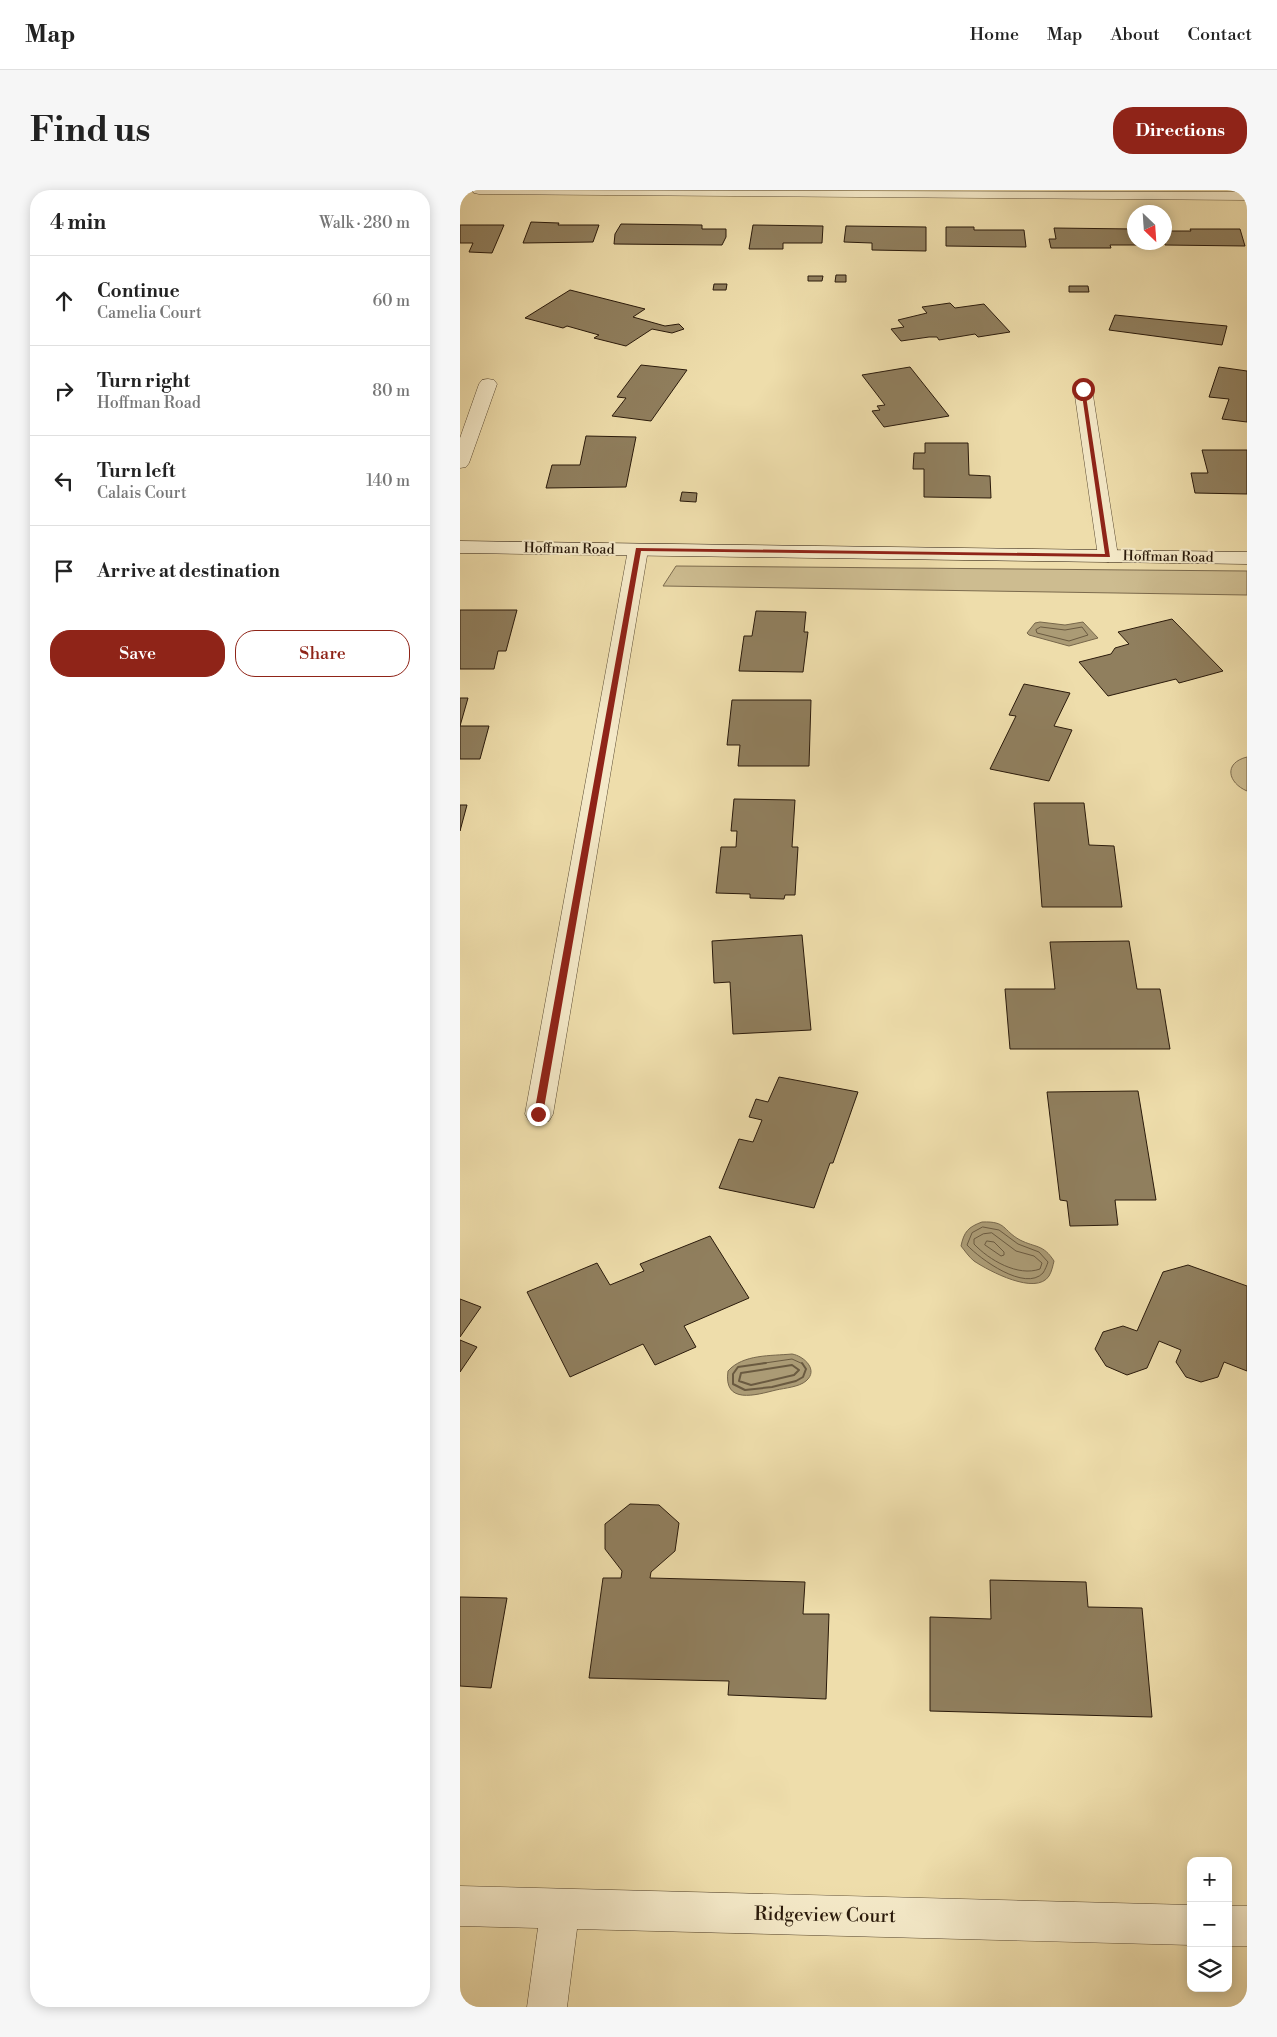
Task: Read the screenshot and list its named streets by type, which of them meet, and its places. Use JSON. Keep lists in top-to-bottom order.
{
  "streets": {
    "street": ["Hoffman Road", "Ridgeview Court"]
  },
  "north": "bottom right",
  "page": {
    "header": "Map",
    "nav": [
      "Home",
      "Map",
      "About",
      "Contact"
    ],
    "buttons": [
      "Directions",
      ["Save", "Share"]
    ],
    "title": "Find us",
    "heading": ["4 min", "Walk · 280 m"],
    "list": [
      ["Continue", "Camelia Court", "60 m"],
      ["Turn right", "Hoffman Road", "80 m"],
      ["Turn left", "Calais Court", "140 m"],
      "Arrive at destination"
    ],
    "map_buttons": ["+", "−"]
  }
}
